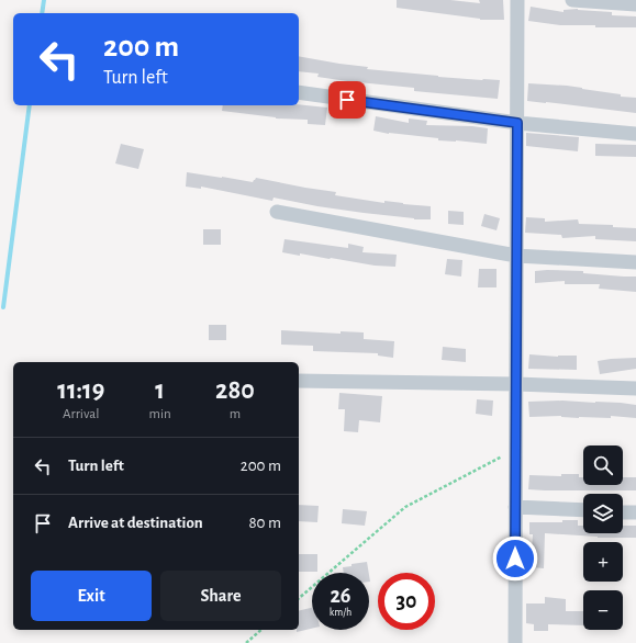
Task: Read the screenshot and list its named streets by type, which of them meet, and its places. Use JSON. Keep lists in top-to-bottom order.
{
  "page": {
    "turn": ["200 m", "Turn left"],
    "eta": [
      "11:19",
      "Arrival",
      "1",
      "min",
      "280",
      "m"
    ],
    "list": [
      {
        "name": "Turn left",
        "value": "200 m"
      },
      {
        "name": "Arrive at destination",
        "value": "80 m"
      }
    ],
    "map_buttons": ["+", "−"],
    "buttons": ["Exit", "Share"],
    "speed": "26 km/h",
    "limit": "30"
  }
}
